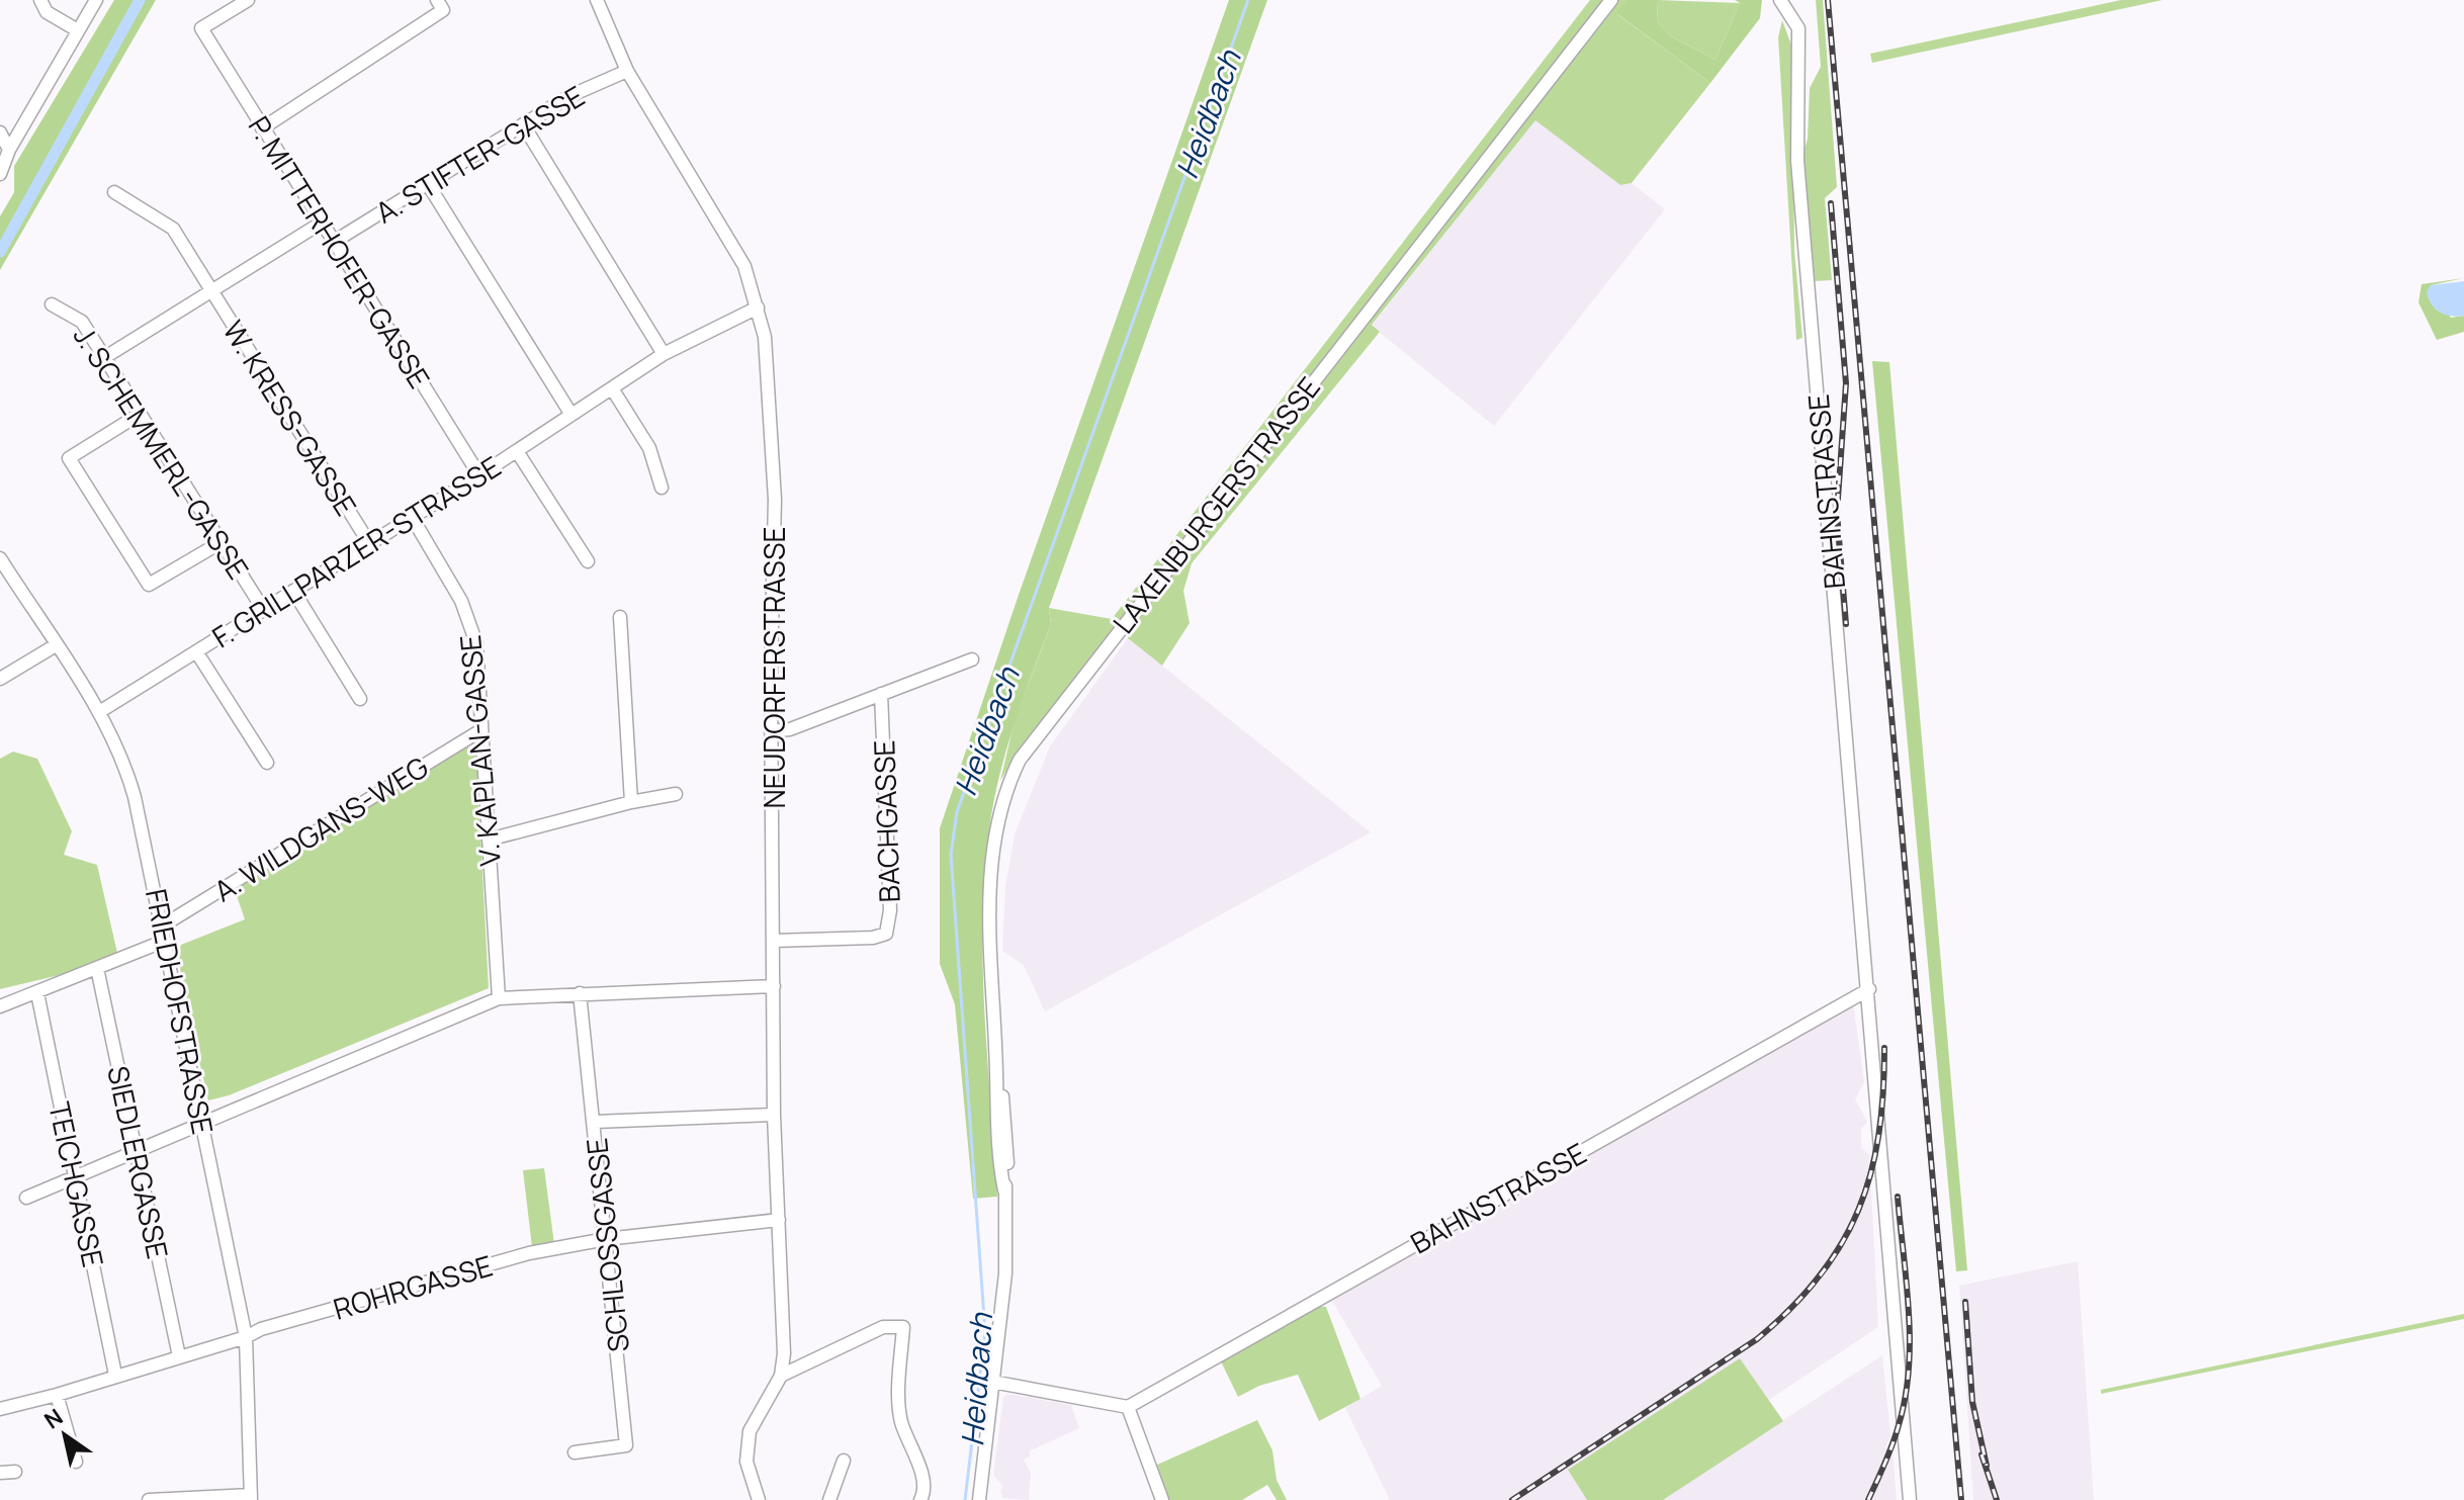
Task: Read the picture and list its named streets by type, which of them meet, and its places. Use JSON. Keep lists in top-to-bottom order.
{
  "streets": {
    "street": [
      "A. STIFTER-GASSE",
      "P. MITTERHOFER-GASSE",
      "W. KRESS-GASSE",
      "J. SCHEMMERL-GASSE",
      "BAHNSTRASSE",
      "LAXENBURGERSTRASSE",
      "F. GRILLPARZER-STRASSE",
      "NEUDORFERSTRASSE",
      "V. KAPLAN-GASSE",
      "BACHGASSE",
      "A. WILDGANS-WEG",
      "FRIEDHOFSTRASSE",
      "SIEDLERGASSE",
      "TEICHGASSE",
      "SCHLOSSGASSE",
      "ROHRGASSE"
    ]
  },
  "crossings": [
    ["A. STIFTER-GASSE", "P. MITTERHOFER-GASSE"],
    ["A. STIFTER-GASSE", "NEUDORFERSTRASSE"],
    ["P. MITTERHOFER-GASSE", "F. GRILLPARZER-STRASSE"],
    ["W. KRESS-GASSE", "F. GRILLPARZER-STRASSE"],
    ["J. SCHEMMERL-GASSE", "F. GRILLPARZER-STRASSE"],
    ["F. GRILLPARZER-STRASSE", "NEUDORFERSTRASSE"],
    ["F. GRILLPARZER-STRASSE", "V. KAPLAN-GASSE"],
    ["F. GRILLPARZER-STRASSE", "FRIEDHOFSTRASSE"],
    ["NEUDORFERSTRASSE", "BACHGASSE"],
    ["NEUDORFERSTRASSE", "ROHRGASSE"],
    ["V. KAPLAN-GASSE", "A. WILDGANS-WEG"],
    ["A. WILDGANS-WEG", "FRIEDHOFSTRASSE"],
    ["FRIEDHOFSTRASSE", "ROHRGASSE"],
    ["SIEDLERGASSE", "ROHRGASSE"],
    ["TEICHGASSE", "ROHRGASSE"],
    ["SCHLOSSGASSE", "ROHRGASSE"]
  ],
  "water": ["Heidbach"],
  "north": "top left"
}
